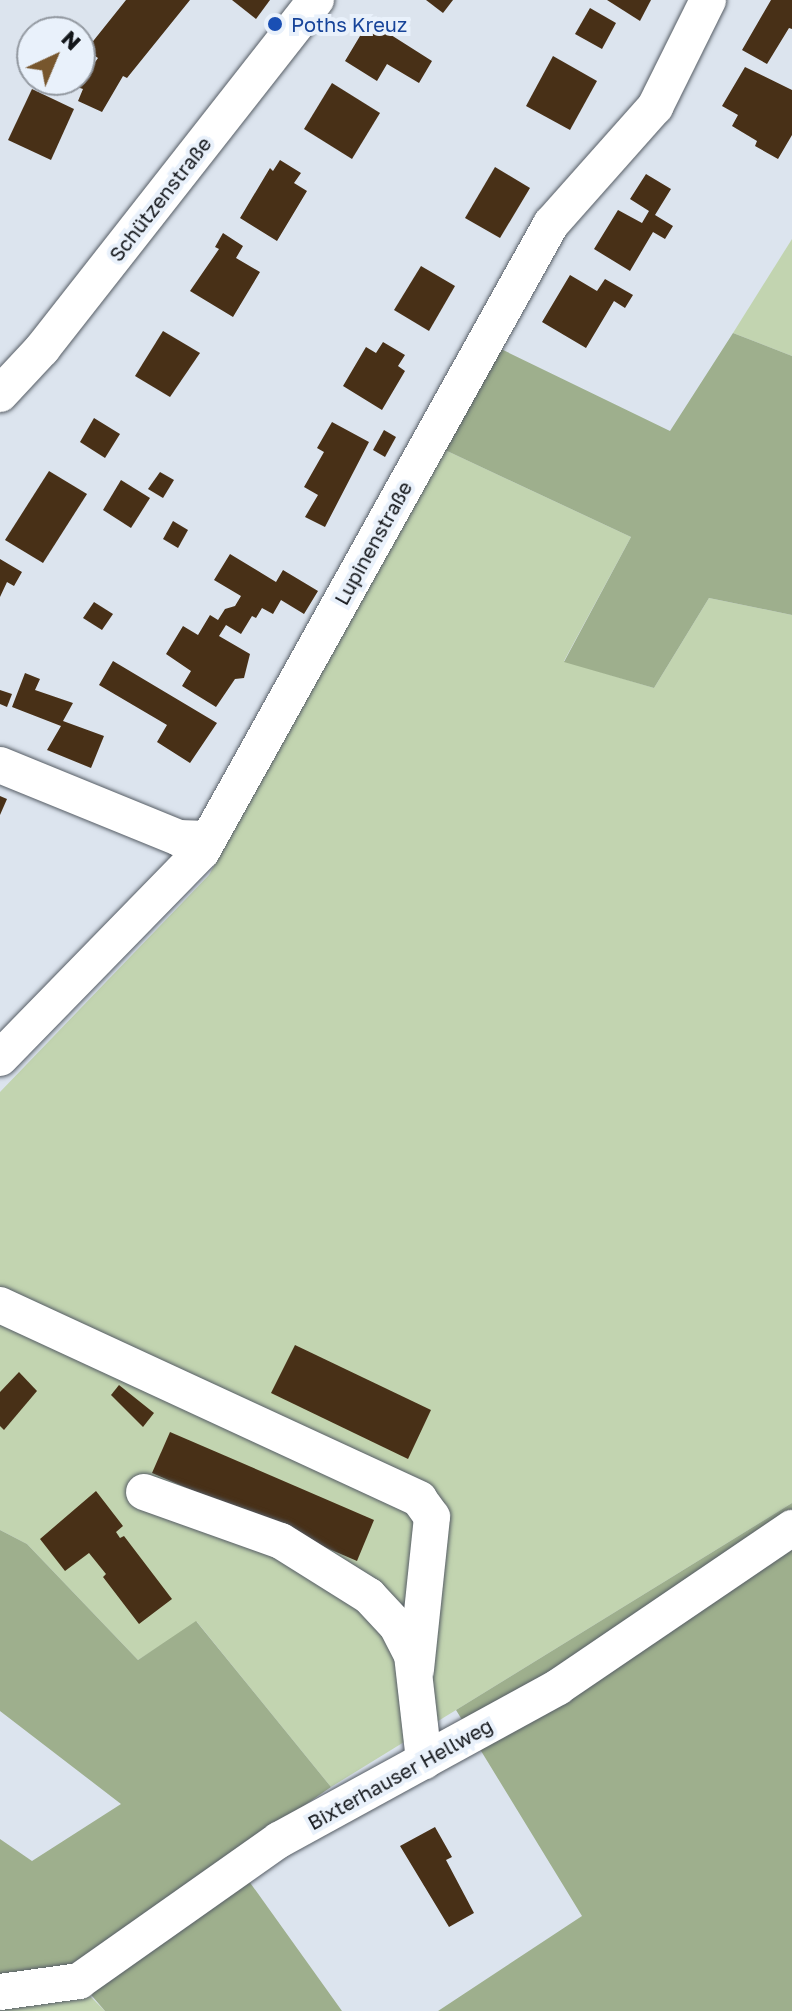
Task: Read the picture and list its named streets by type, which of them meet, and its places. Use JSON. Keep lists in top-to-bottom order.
{
  "streets": {
    "street": ["Schützenstraße", "Lupinenstraße", "Bixterhauser Hellweg"]
  },
  "places": ["Poths Kreuz"],
  "north": "top right"
}
